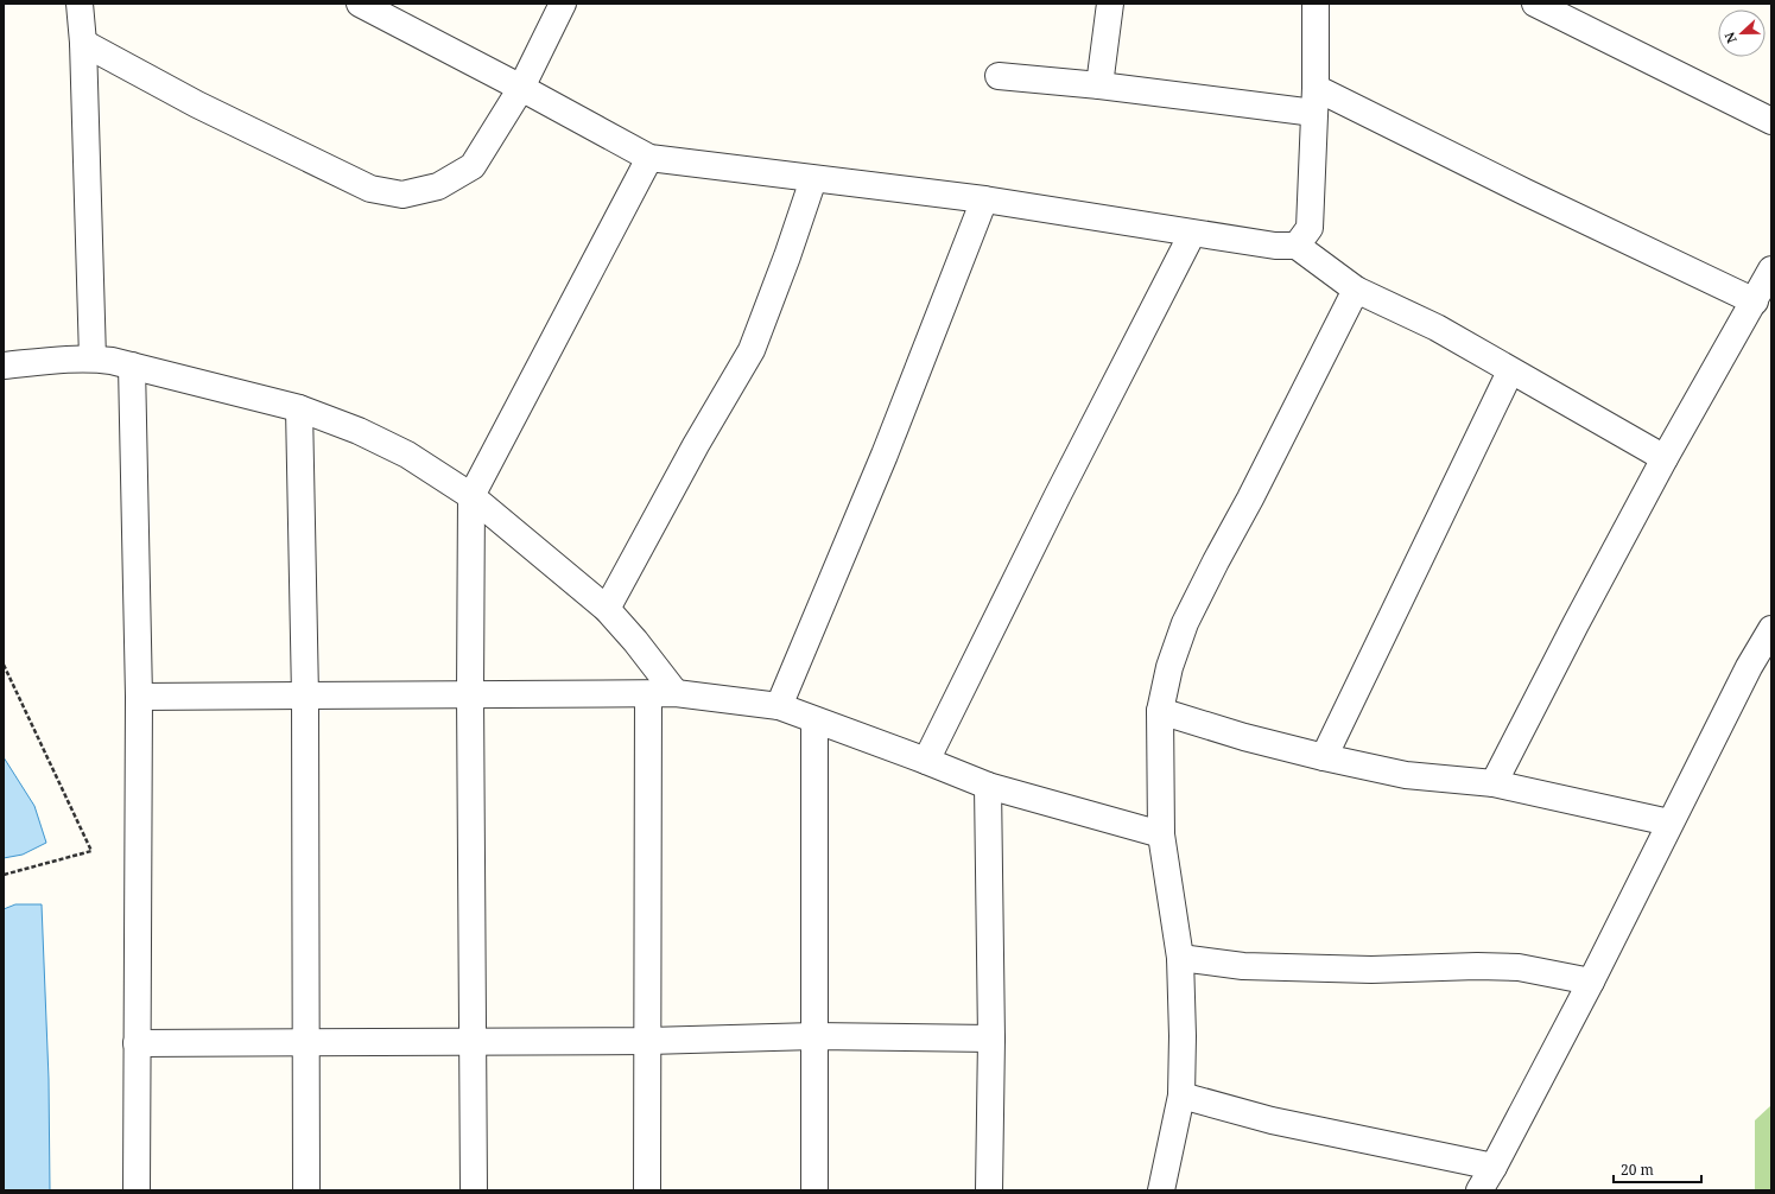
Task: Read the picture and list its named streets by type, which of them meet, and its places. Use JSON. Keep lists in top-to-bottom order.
{
  "scale_bar": "20 m",
  "north": "left"
}
